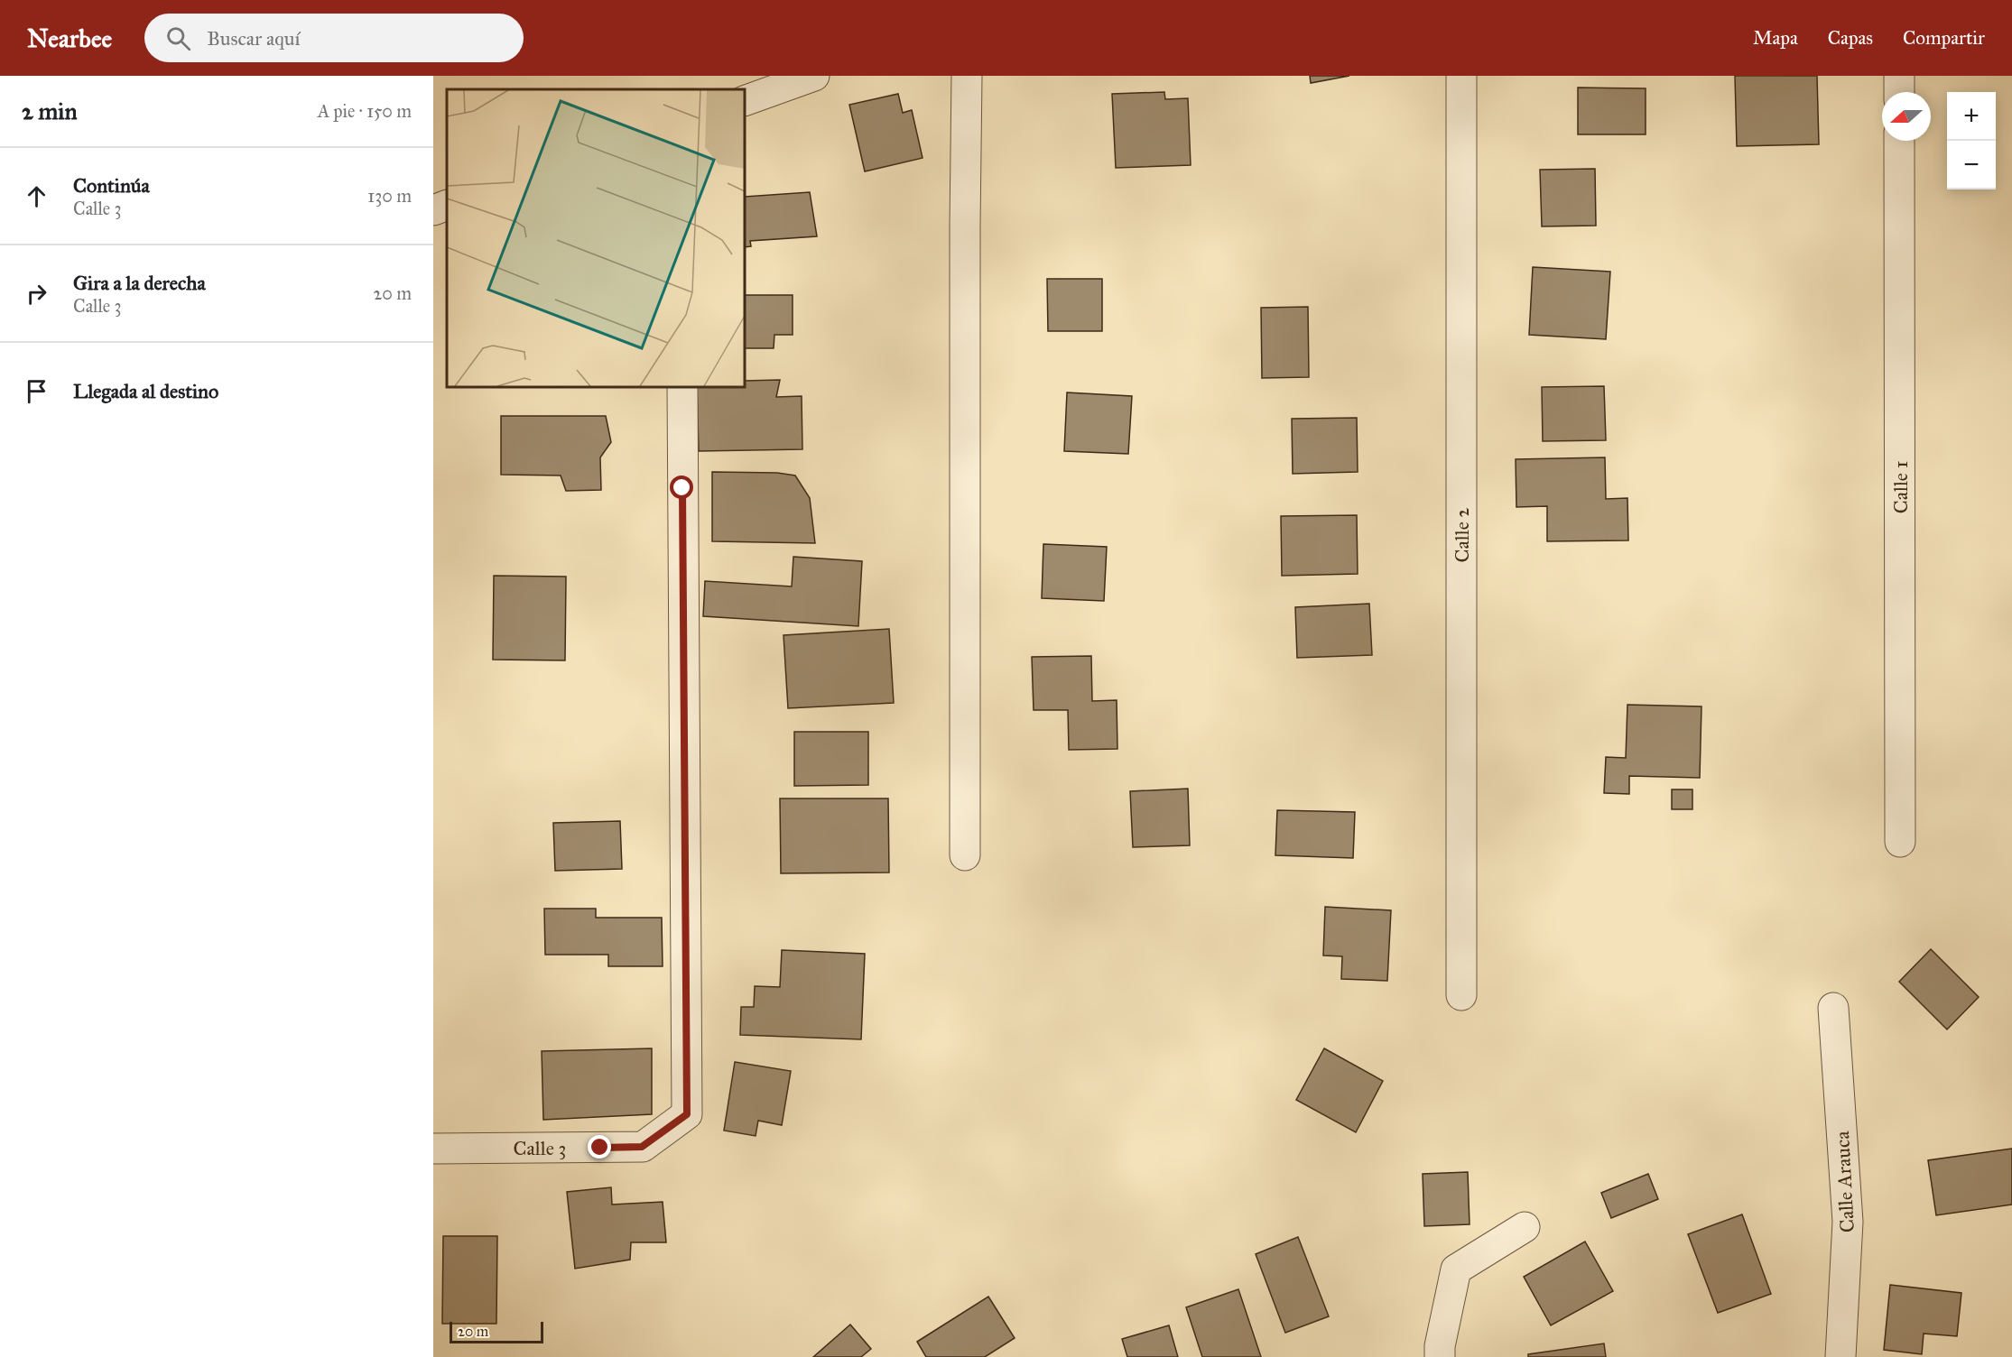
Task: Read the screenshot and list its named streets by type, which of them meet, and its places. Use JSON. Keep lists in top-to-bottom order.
{
  "streets": {
    "street": [
      "Calle 1",
      "Calle 2",
      "Calle 3",
      "Calle Arauca"
    ]
  },
  "scale_bar": "20 m",
  "north": "left",
  "page": {
    "header": "Nearbee",
    "search": "Buscar aquí",
    "nav": ["Mapa", "Capas", "Compartir"],
    "heading": ["2 min", "A pie · 150 m"],
    "map_buttons": ["+", "−"],
    "list": [
      ["Continúa", "Calle 3", "130 m"],
      ["Gira a la derecha", "Calle 3", "20 m"],
      "Llegada al destino"
    ],
    "scale": "20 m"
  }
}
